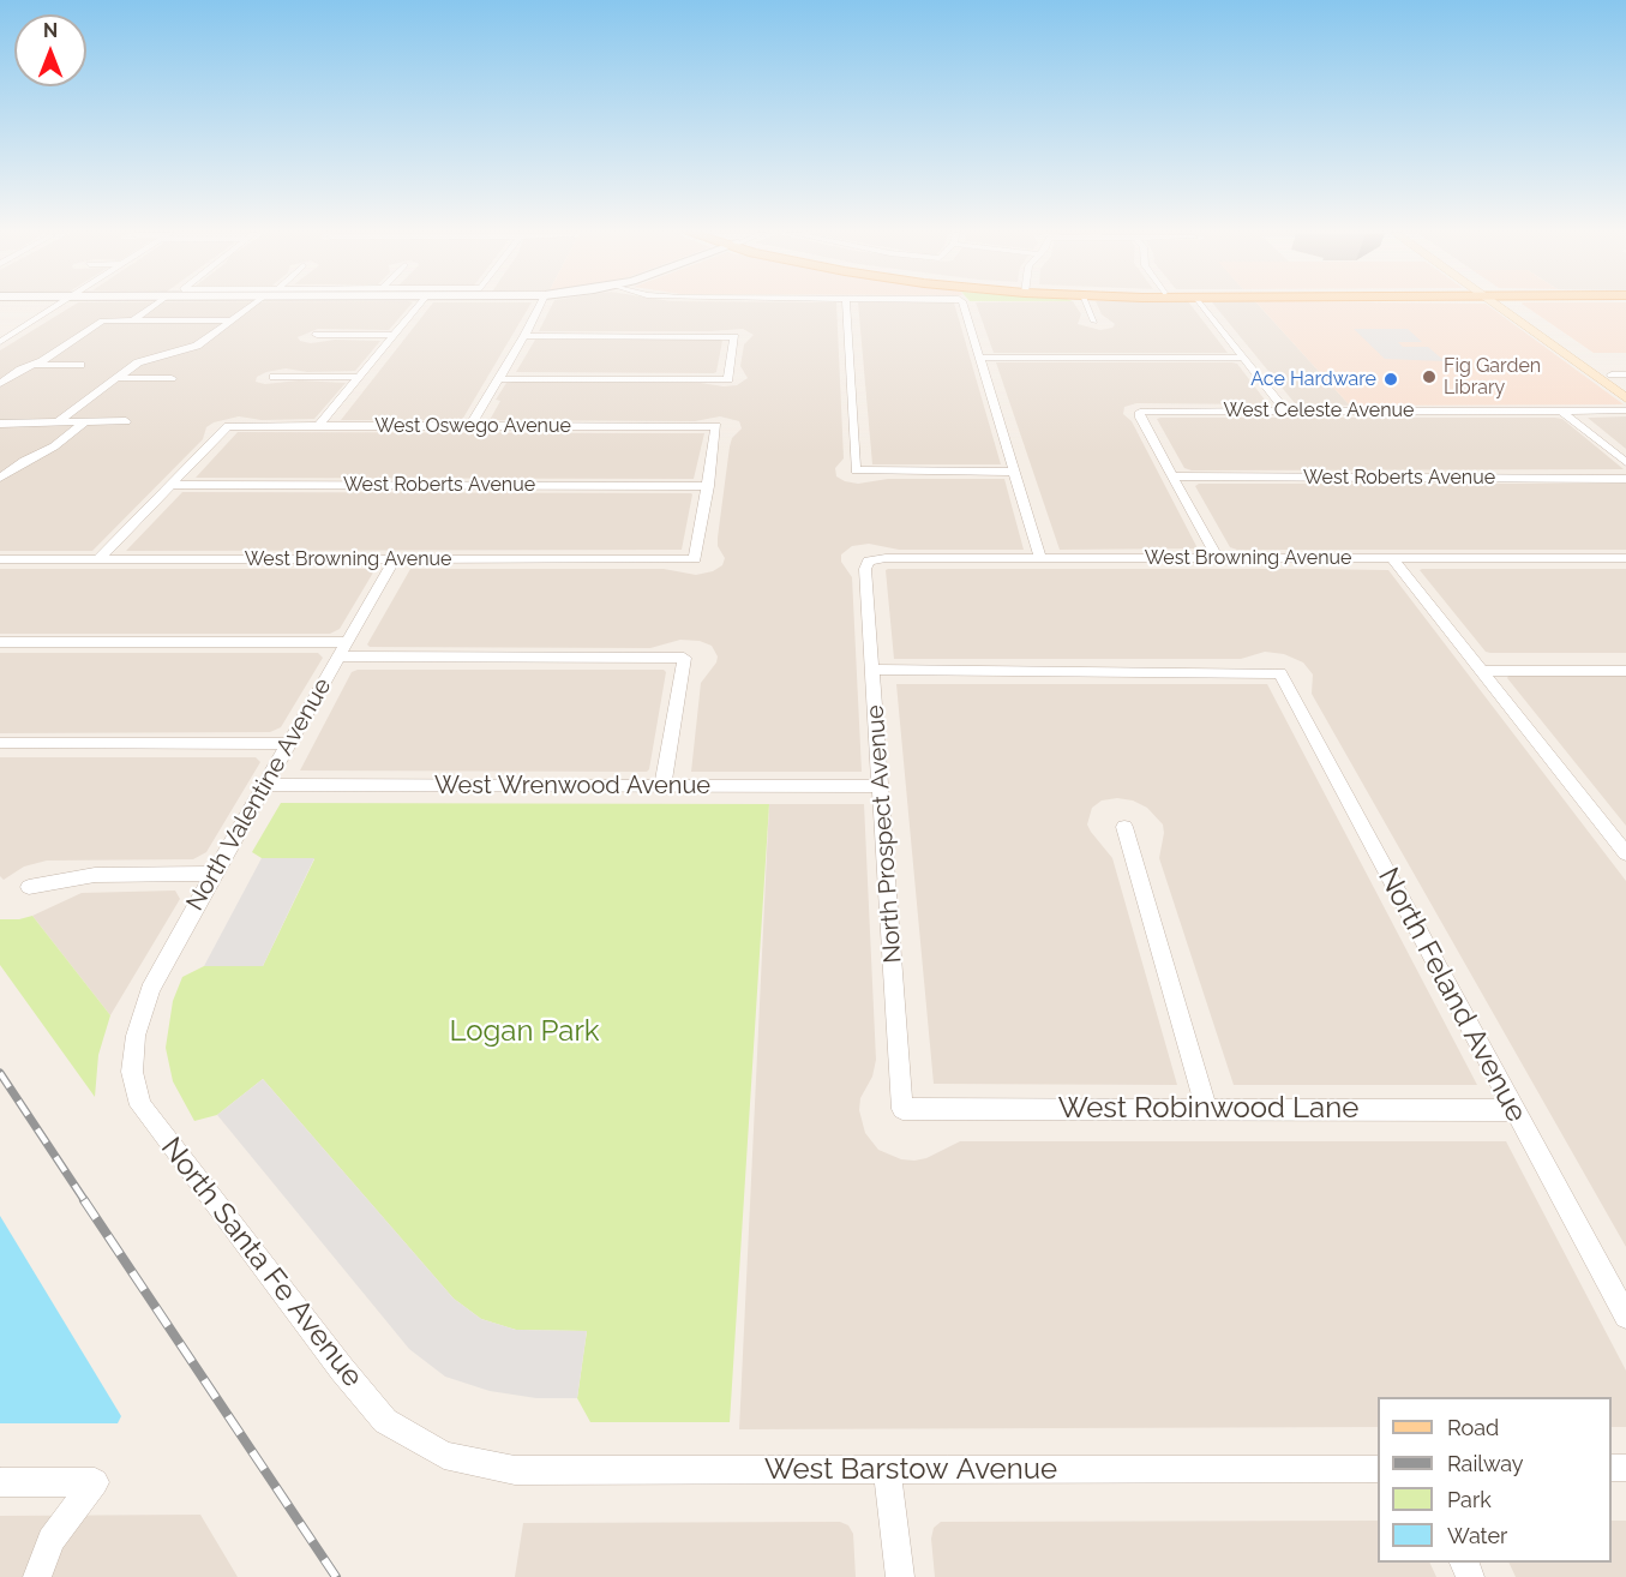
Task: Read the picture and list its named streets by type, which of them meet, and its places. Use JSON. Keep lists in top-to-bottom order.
{
  "streets": {
    "street": [
      "West Celeste Avenue",
      "West Oswego Avenue",
      "West Roberts Avenue",
      "West Browning Avenue",
      "West Wrenwood Avenue",
      "North Valentine Avenue",
      "North Prospect Avenue",
      "North Feland Avenue",
      "West Robinwood Lane",
      "North Santa Fe Avenue",
      "West Barstow Avenue"
    ]
  },
  "crossings": [
    ["West Celeste Avenue", "West Roberts Avenue"],
    ["West Oswego Avenue", "West Roberts Avenue"],
    ["West Oswego Avenue", "West Browning Avenue"],
    ["West Roberts Avenue", "West Browning Avenue"],
    ["West Browning Avenue", "North Valentine Avenue"],
    ["West Browning Avenue", "North Prospect Avenue"],
    ["West Wrenwood Avenue", "North Valentine Avenue"],
    ["West Wrenwood Avenue", "North Prospect Avenue"],
    ["North Valentine Avenue", "North Santa Fe Avenue"],
    ["North Prospect Avenue", "North Feland Avenue"],
    ["North Prospect Avenue", "West Robinwood Lane"],
    ["North Feland Avenue", "West Robinwood Lane"],
    ["North Santa Fe Avenue", "West Barstow Avenue"]
  ],
  "parks": ["Logan Park"],
  "places": ["Fig Garden Library", "Ace Hardware"],
  "legend": [
    "Road",
    "Railway",
    "Park",
    "Water"
  ],
  "north": "top"
}
